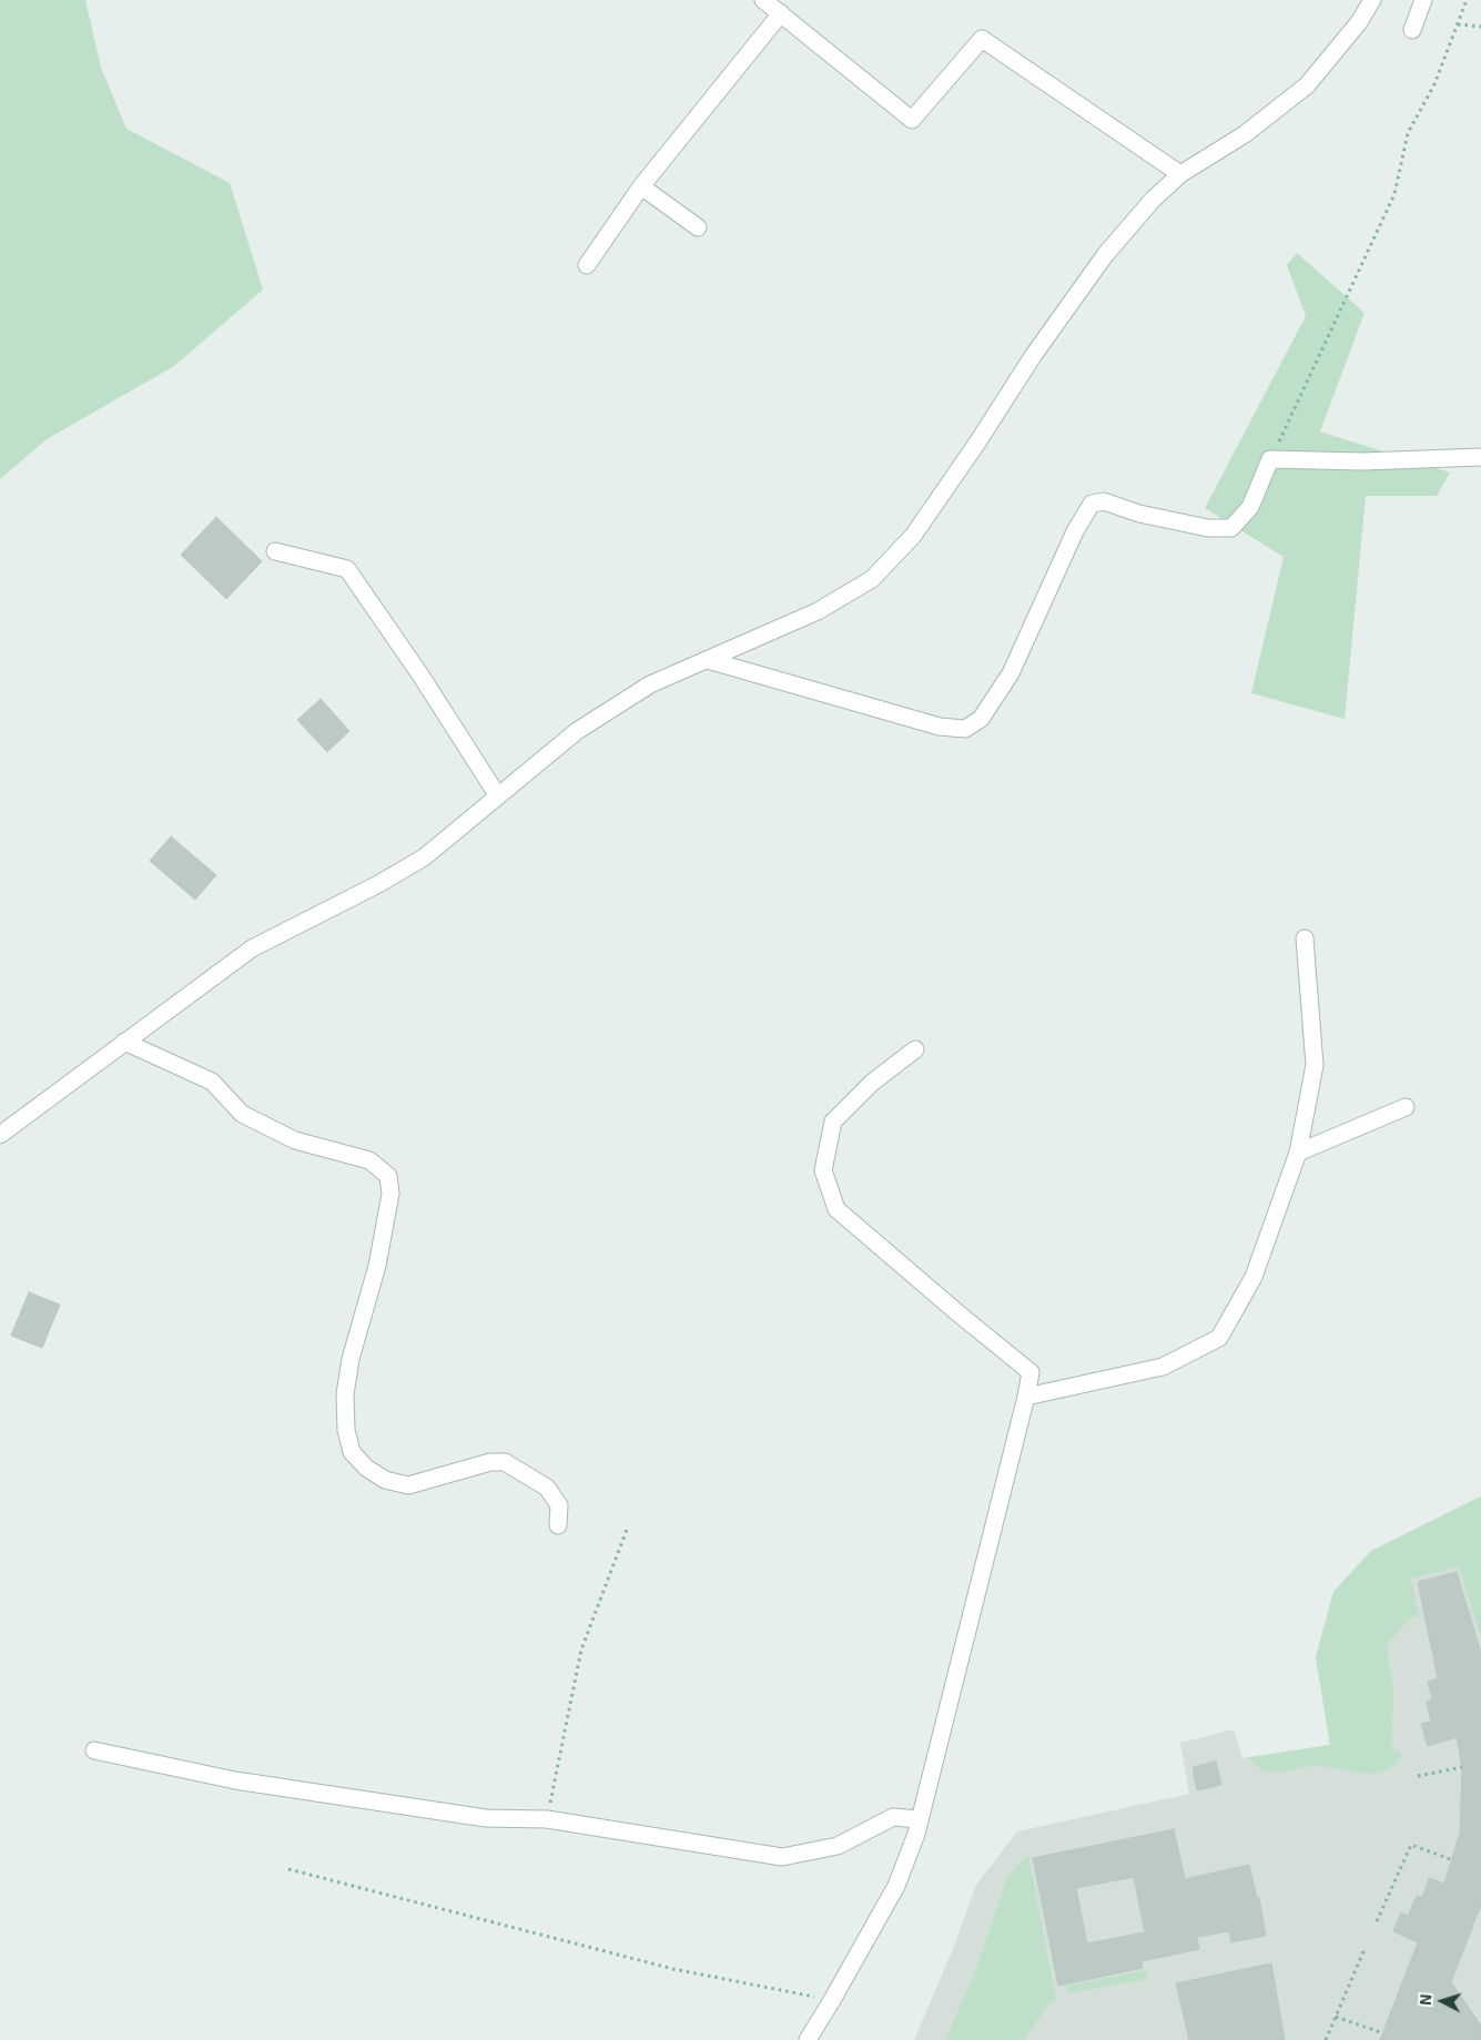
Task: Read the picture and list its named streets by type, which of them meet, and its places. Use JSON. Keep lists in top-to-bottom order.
{
  "north": "left"
}
